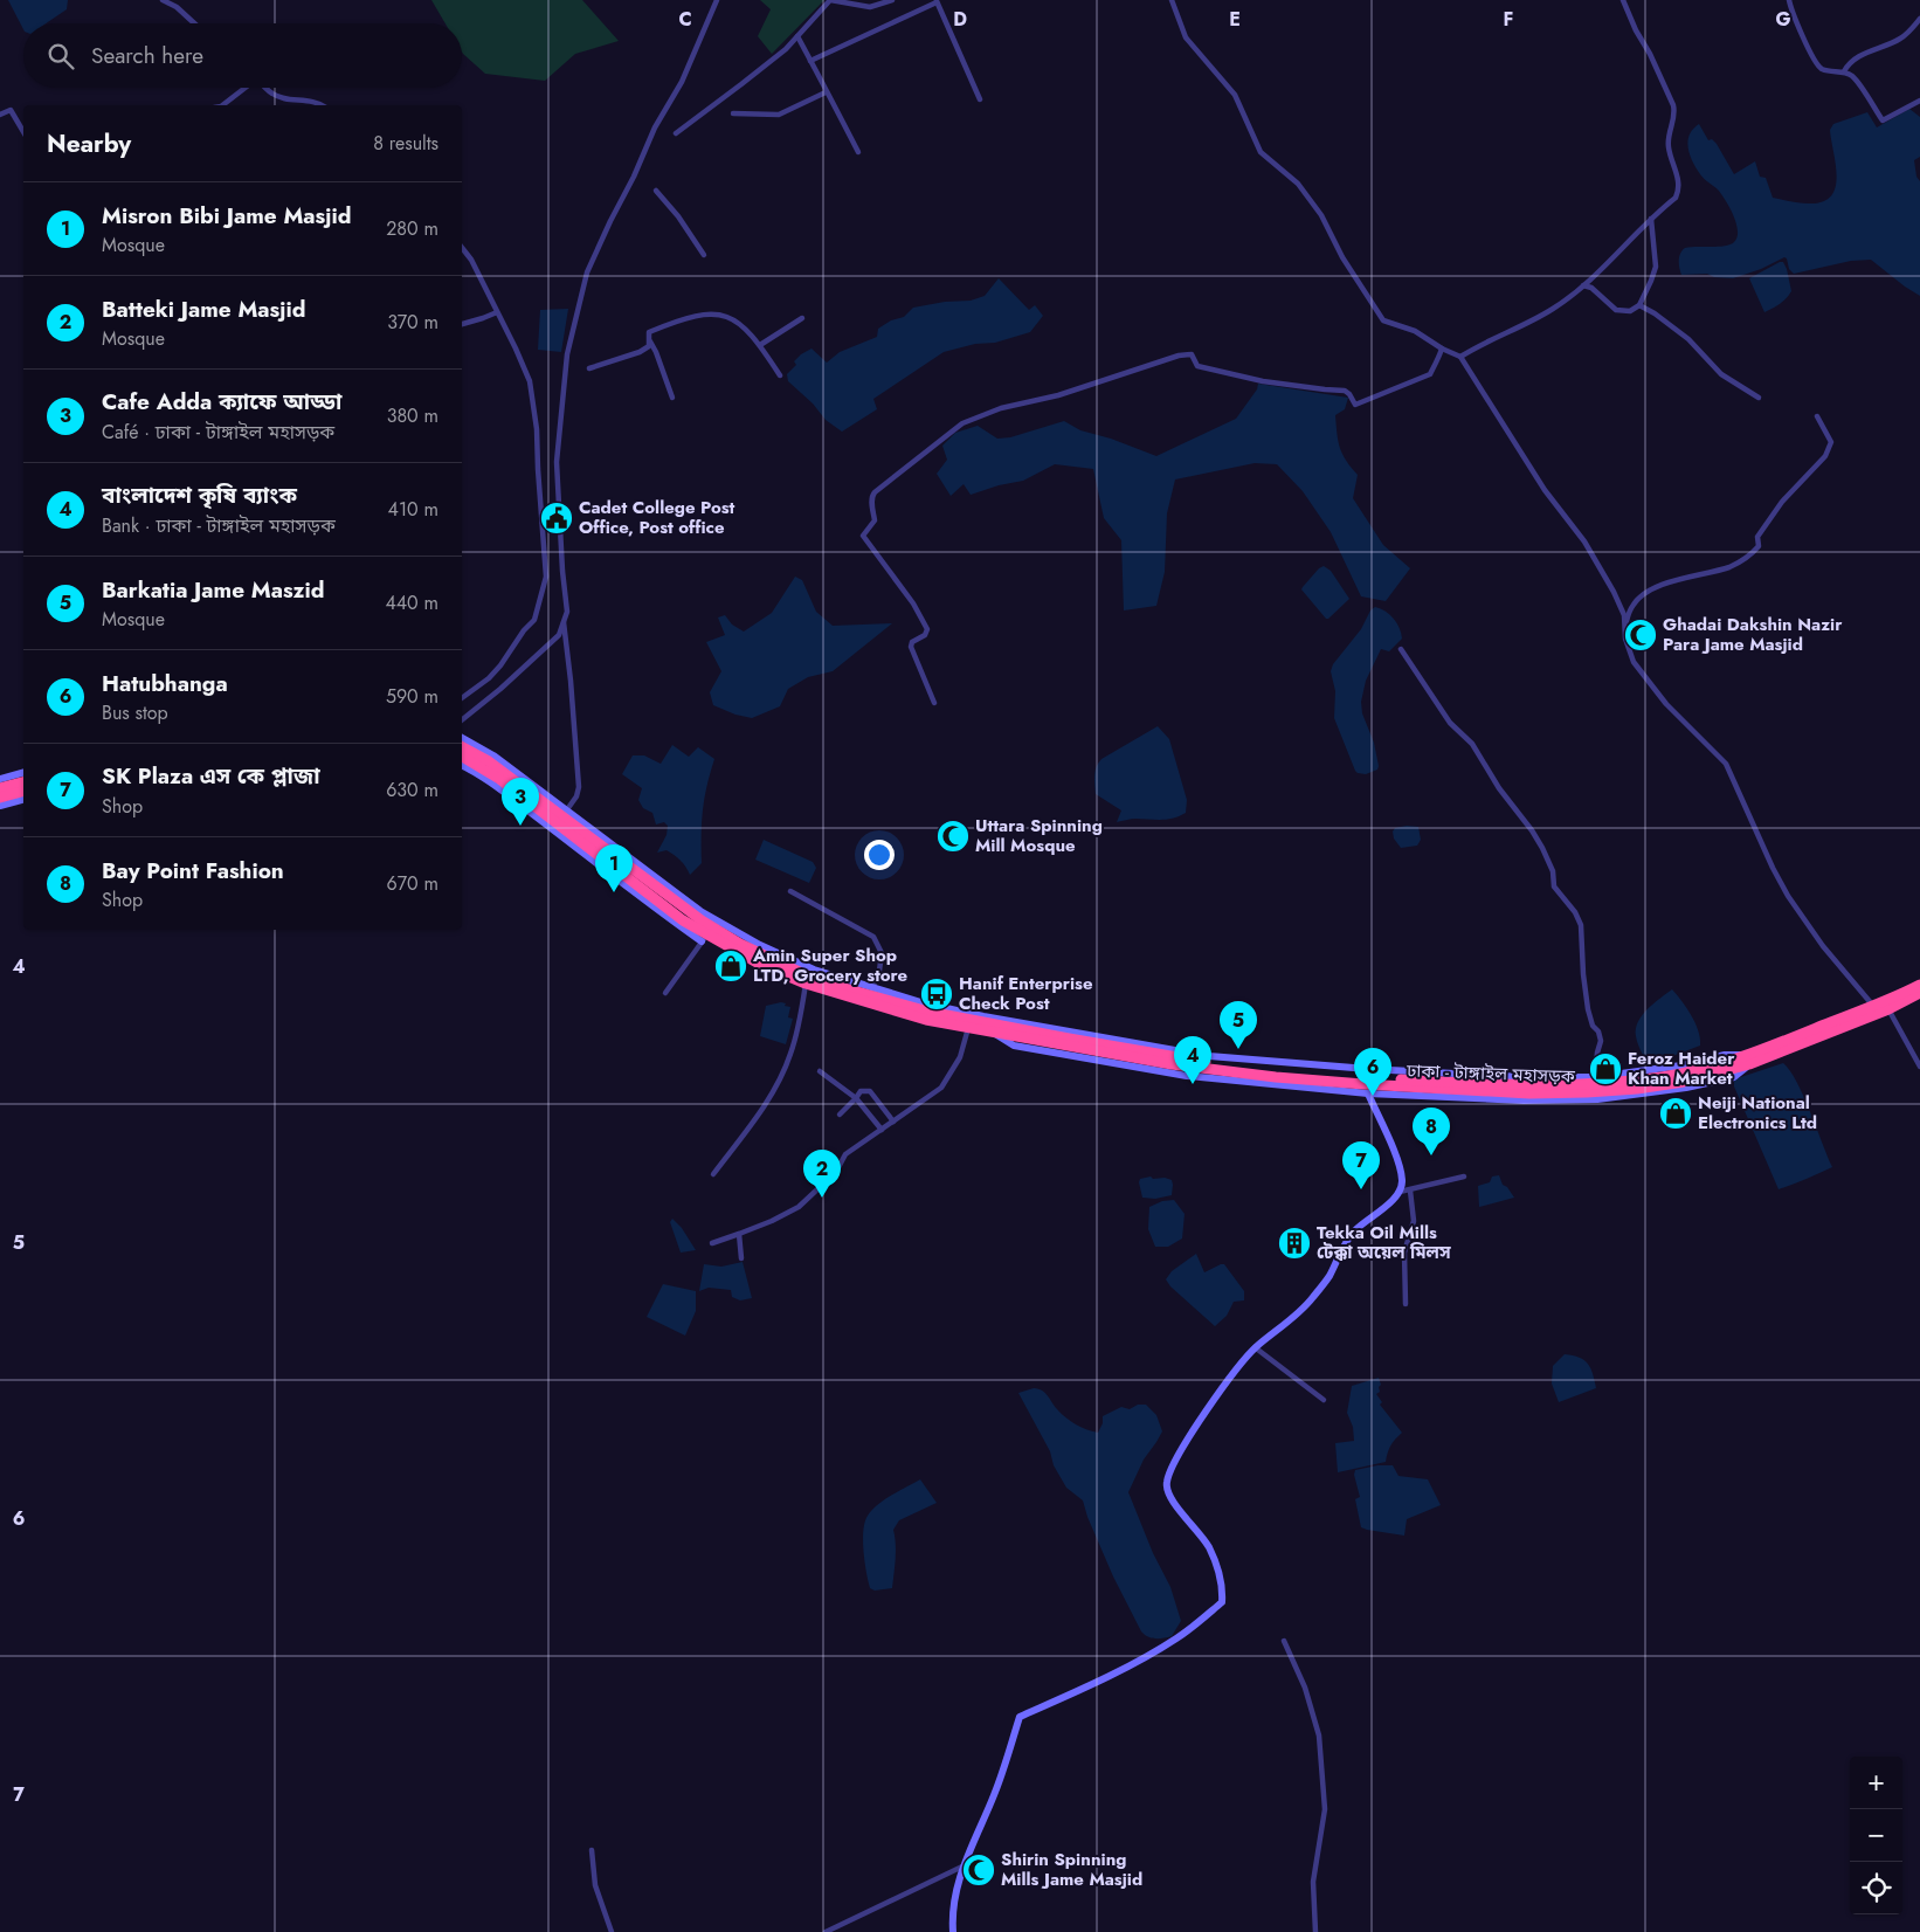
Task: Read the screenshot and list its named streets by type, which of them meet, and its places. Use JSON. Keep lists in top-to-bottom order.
{
  "streets": {
    "highway": ["ঢাকা - টাঙ্গাইল মহাসড়ক"]
  },
  "places": {
    "public building": ["Cadet College Post Office, Post office"],
    "mosque": ["Ghadai Dakshin Nazir Para Jame Masjid", "Uttara Spinning Mill Mosque", "Shirin Spinning Mills Jame Masjid"],
    "shop": ["Amin Super Shop LTD, Grocery store", "Feroz Haider Khan Market", "Neiji National Electronics Ltd"],
    "bus stop": ["Hanif Enterprise Check Post"],
    "building": ["Tekka Oil Mills টেক্কা অয়েল মিলস"]
  },
  "page": {
    "search": "Search here",
    "heading": ["Nearby", "8 results"],
    "list": [
      {
        "mark": "1",
        "name": "Misron Bibi Jame Masjid",
        "note": "Mosque",
        "value": "280 m"
      },
      {
        "mark": "2",
        "name": "Batteki Jame Masjid",
        "note": "Mosque",
        "value": "370 m"
      },
      {
        "mark": "3",
        "name": "Cafe Adda ক্যাফে আড্ডা",
        "note": "Café · ঢাকা - টাঙ্গাইল মহাসড়ক",
        "value": "380 m"
      },
      {
        "mark": "4",
        "name": "বাংলাদেশ কৃষি ব্যাংক",
        "note": "Bank · ঢাকা - টাঙ্গাইল মহাসড়ক",
        "value": "410 m"
      },
      {
        "mark": "5",
        "name": "Barkatia Jame Maszid",
        "note": "Mosque",
        "value": "440 m"
      },
      {
        "mark": "6",
        "name": "Hatubhanga",
        "note": "Bus stop",
        "value": "590 m"
      },
      {
        "mark": "7",
        "name": "SK Plaza এস কে প্লাজা",
        "note": "Shop",
        "value": "630 m"
      },
      {
        "mark": "8",
        "name": "Bay Point Fashion",
        "note": "Shop",
        "value": "670 m"
      }
    ],
    "pins": [
      "3",
      "1",
      "5",
      "4",
      "6",
      "8",
      "7",
      "2"
    ],
    "map_buttons": ["+", "−"]
  },
  "grid": {
    "columns": [
      "C",
      "D",
      "E",
      "F",
      "G"
    ],
    "rows": [
      "4",
      "5",
      "6",
      "7"
    ]
  }
}
